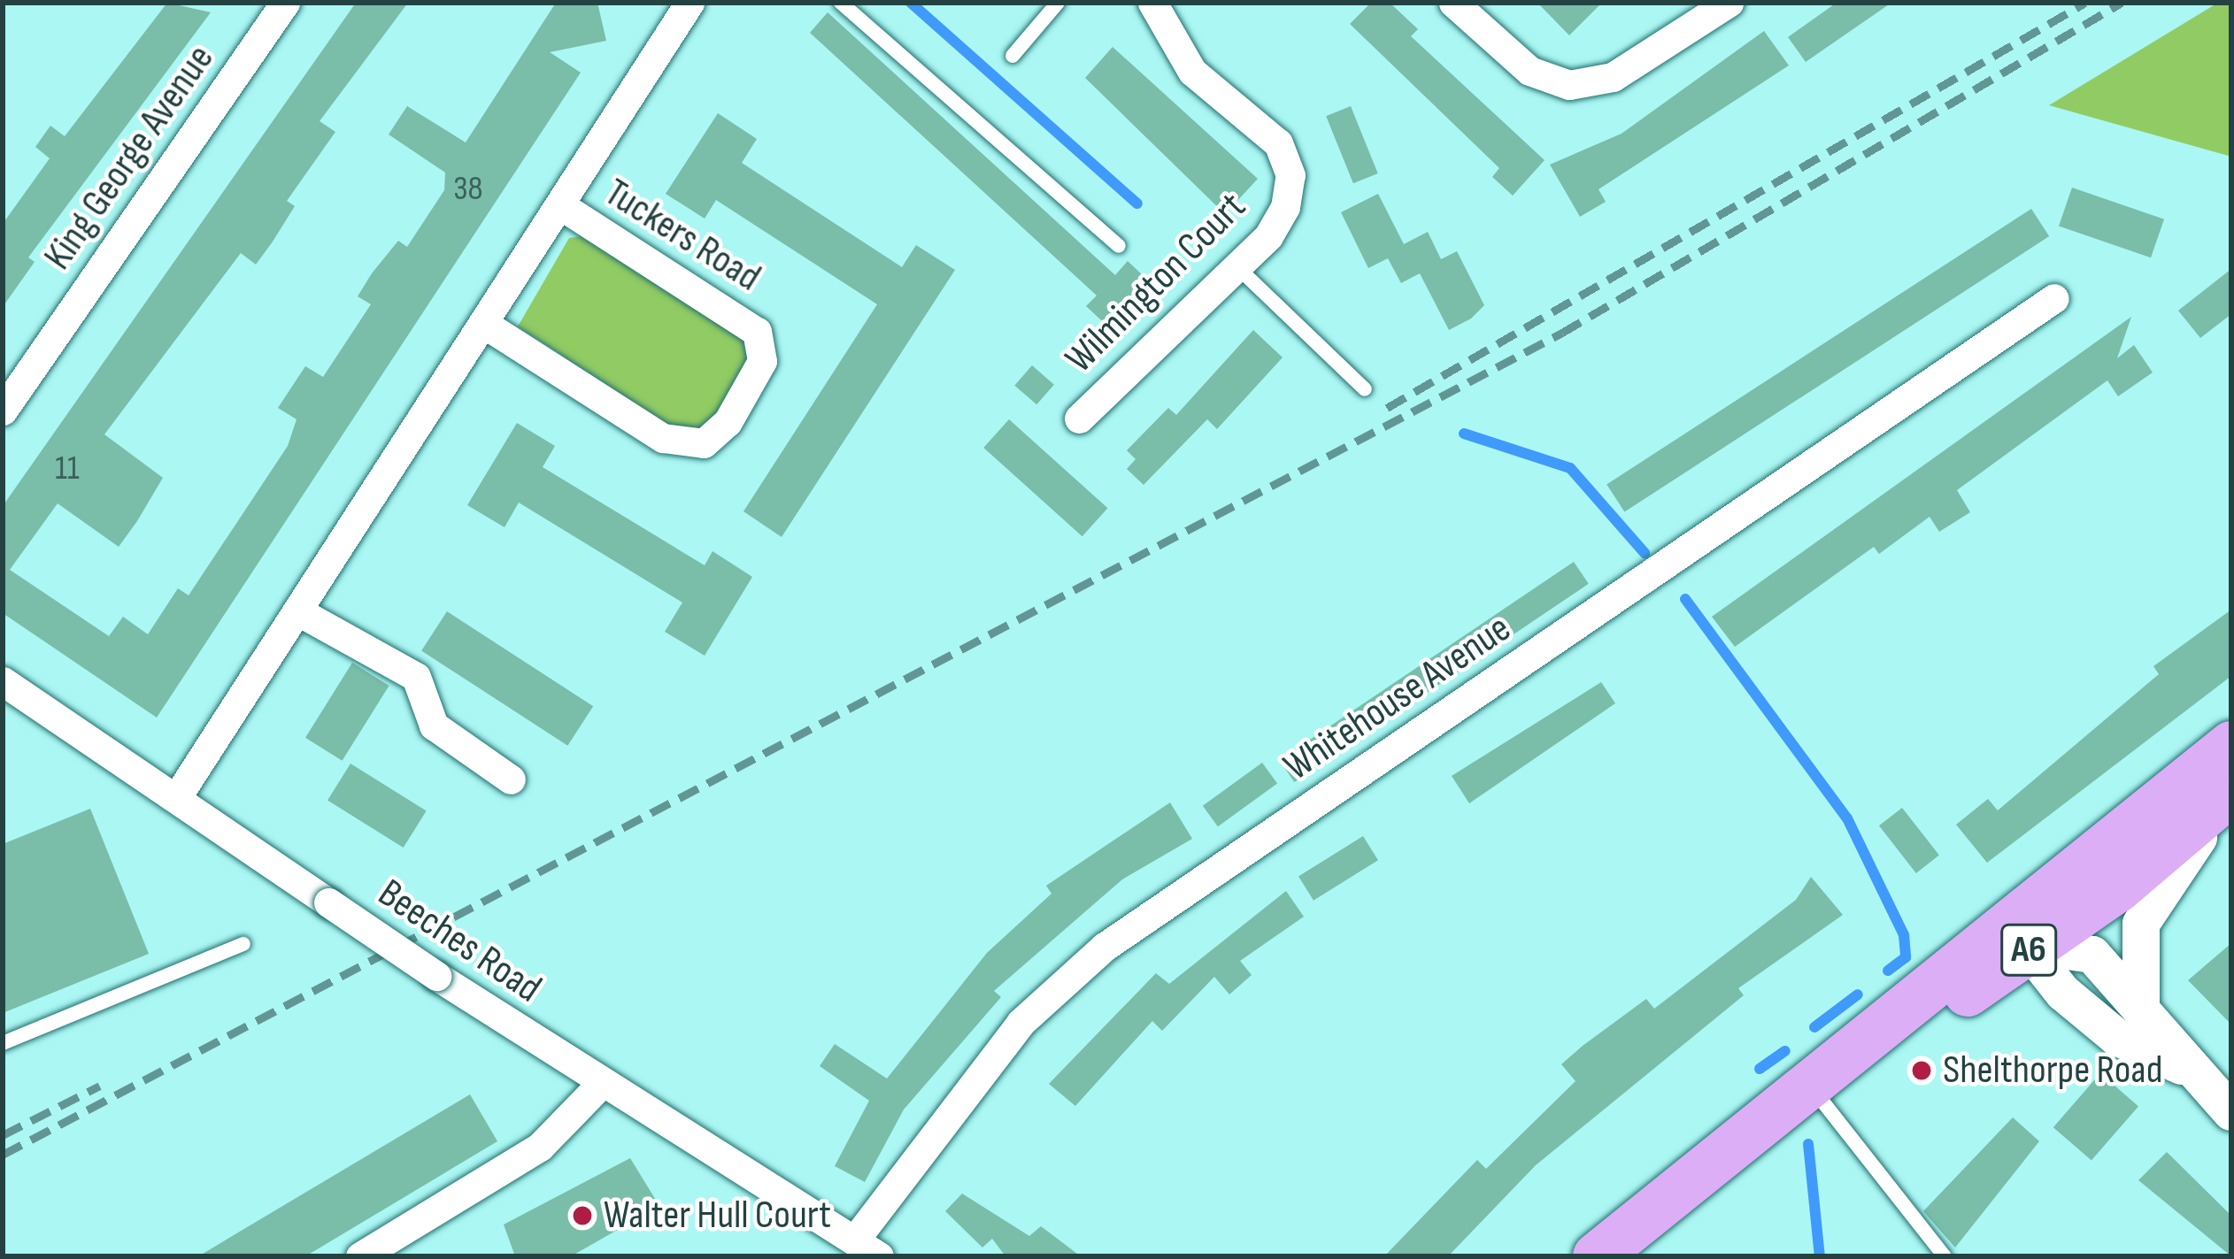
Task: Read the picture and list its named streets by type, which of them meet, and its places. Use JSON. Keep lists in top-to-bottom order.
{
  "streets": {
    "highway": ["A6"],
    "street": [
      "King George Avenue",
      "Tuckers Road",
      "Wilmington Court",
      "Whitehouse Avenue",
      "Beeches Road"
    ]
  },
  "crossings": [
    ["Tuckers Road", "Beeches Road"],
    ["Whitehouse Avenue", "Beeches Road"]
  ],
  "places": ["Shelthorpe Road", "Walter Hull Court"],
  "house_numbers": ["38", "11"]
}
